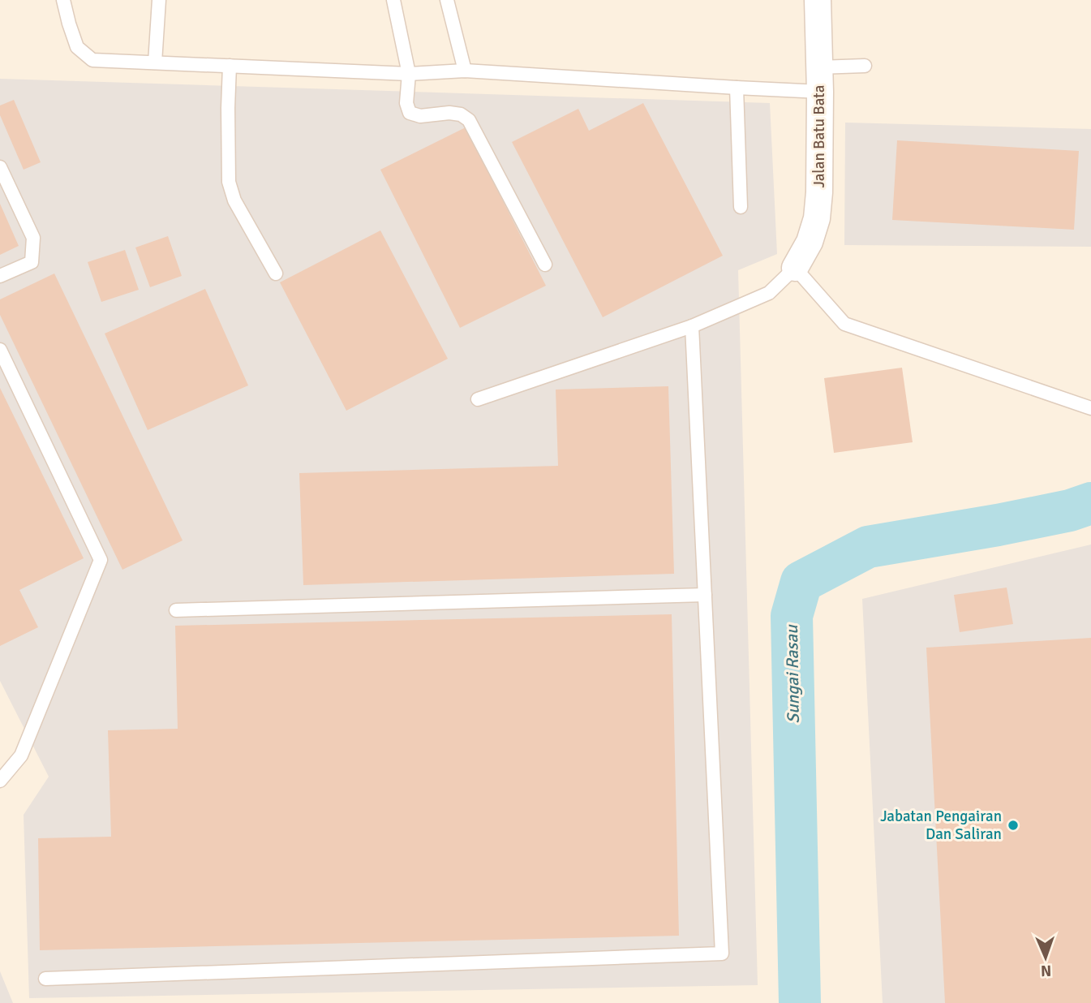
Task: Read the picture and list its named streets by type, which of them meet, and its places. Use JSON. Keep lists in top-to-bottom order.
{
  "streets": {
    "street": ["Jalan Batu Bata"]
  },
  "water": ["Sungai Rasau"],
  "places": ["Jabatan Pengairan Dan Saliran"],
  "north": "bottom"
}
